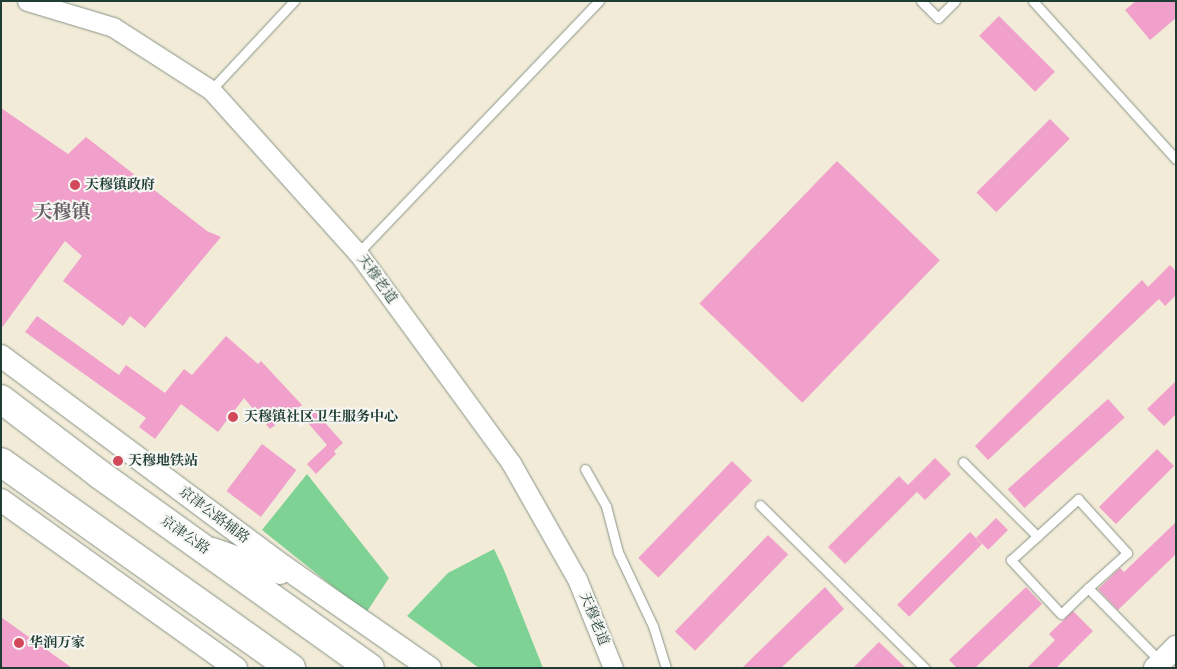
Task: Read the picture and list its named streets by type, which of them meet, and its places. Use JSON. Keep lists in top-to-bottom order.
{
  "streets": {
    "highway": ["京津公路"],
    "street": ["天穆老道", "京津公路辅路"]
  },
  "districts": ["天穆镇"],
  "places": [
    "天穆镇政府",
    "天穆镇社区卫生服务中心",
    "天穆地铁站",
    "华润万家"
  ]
}
